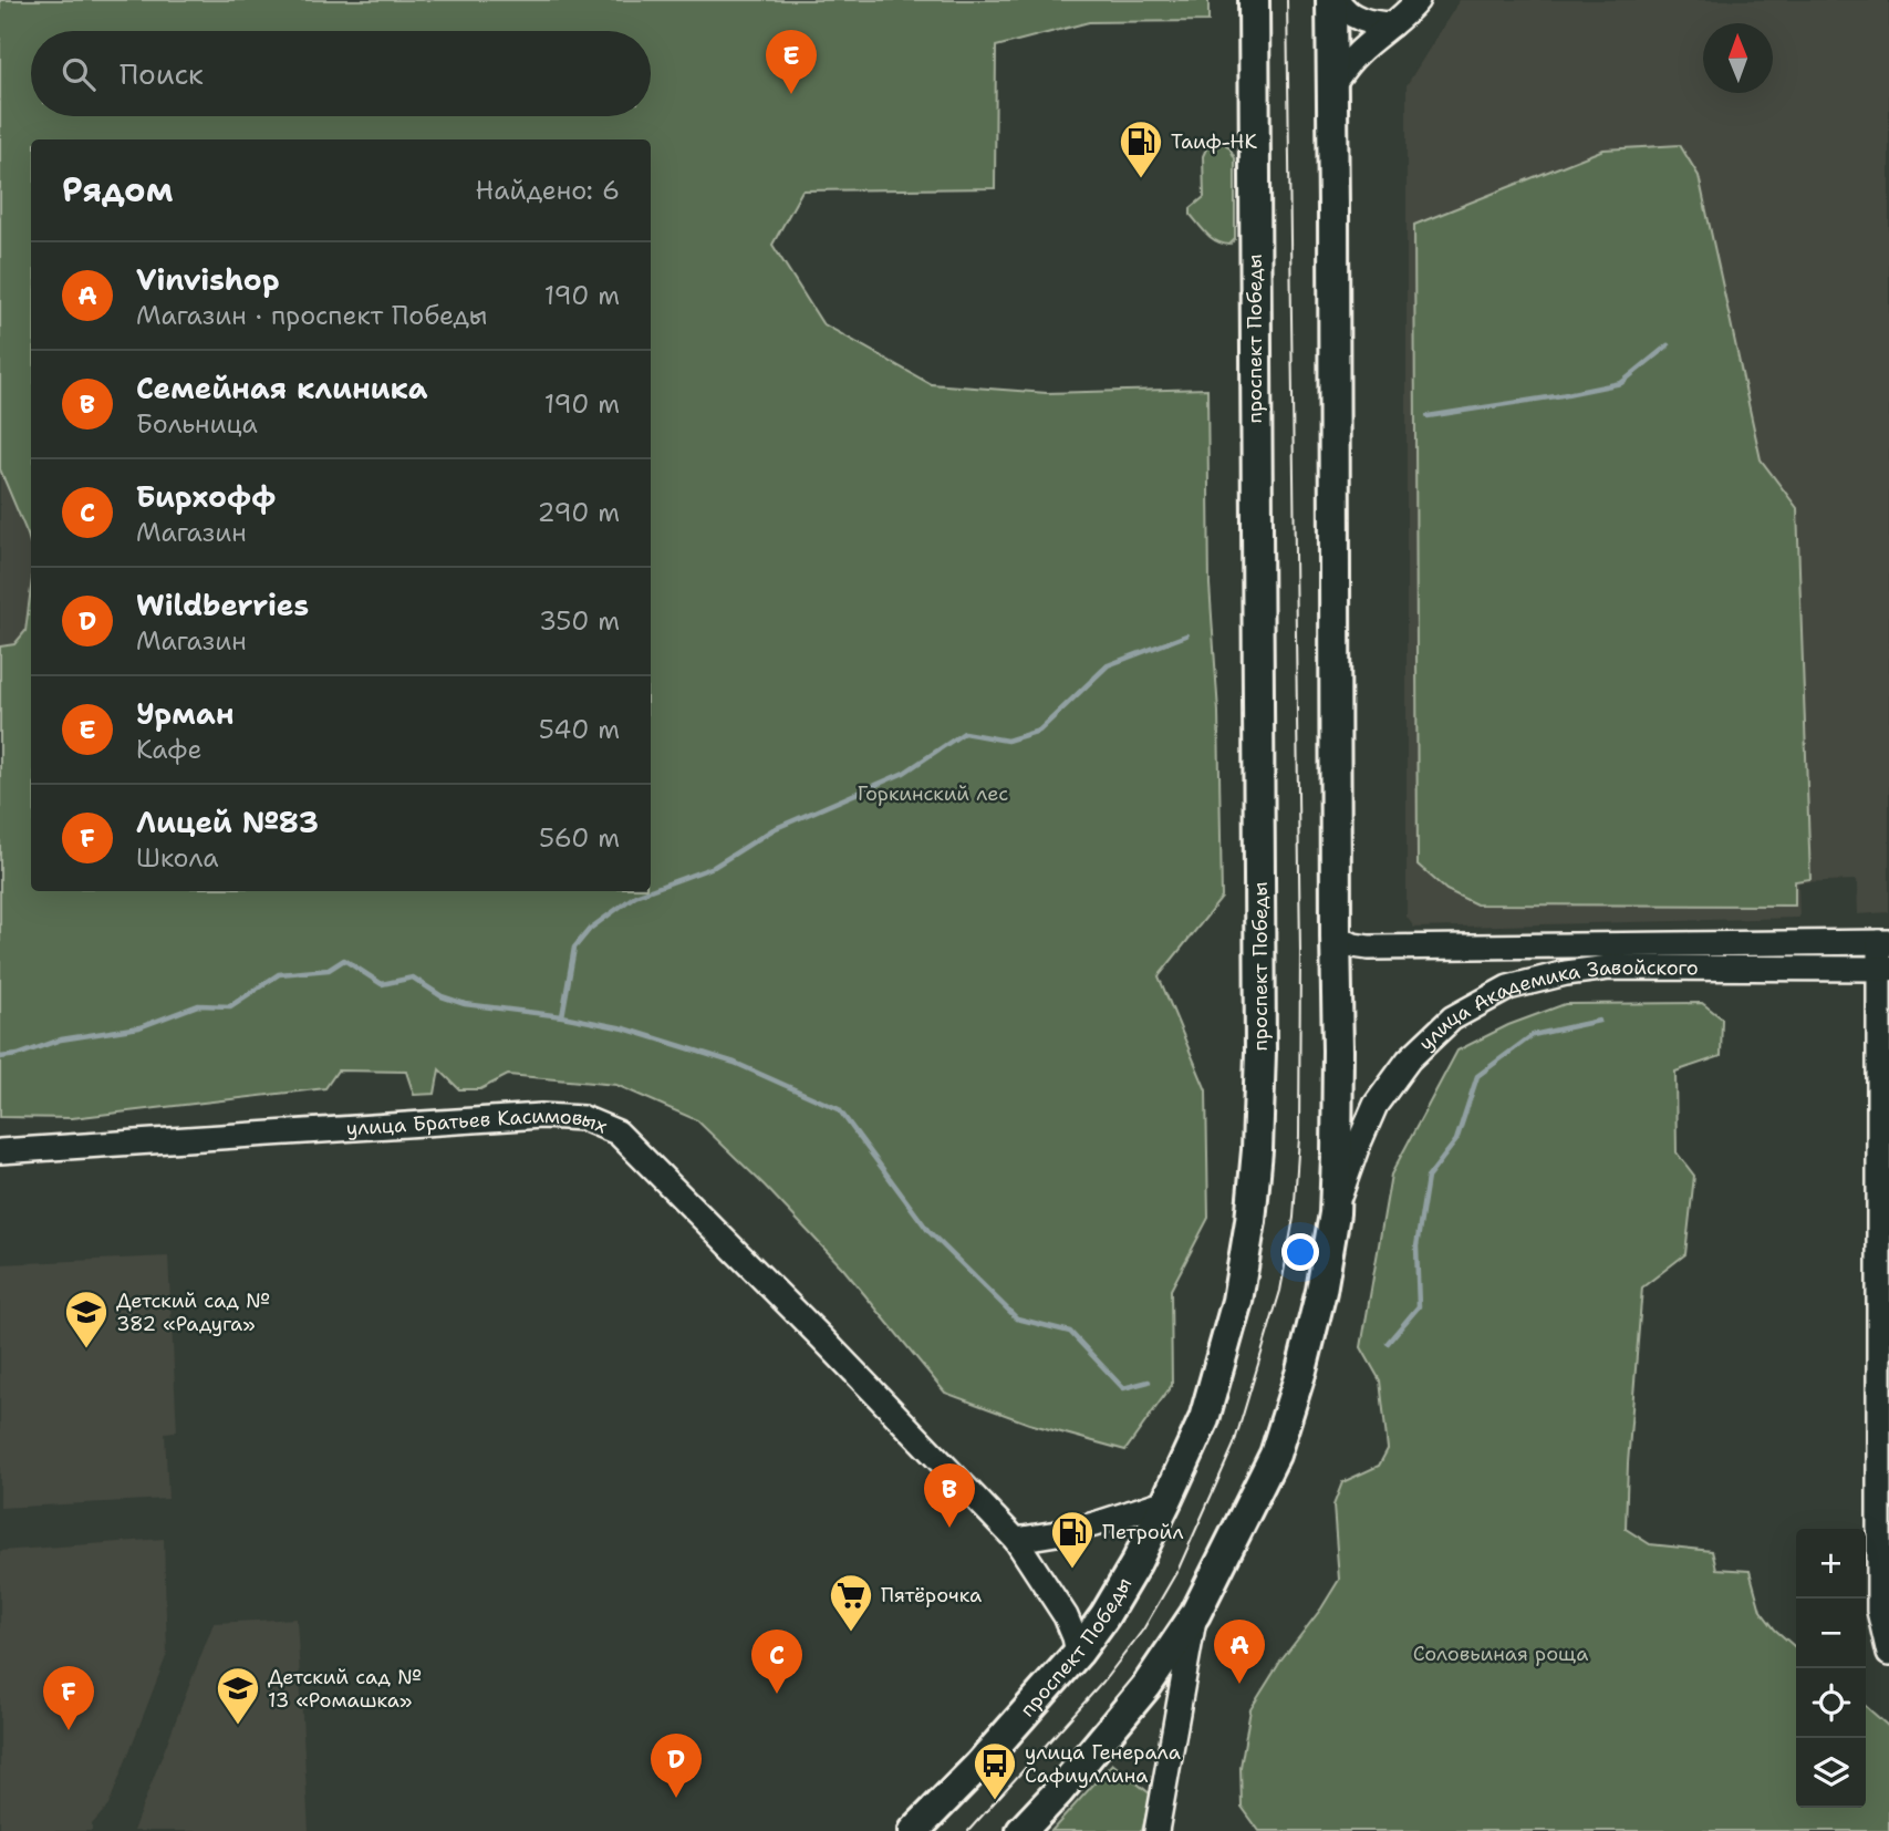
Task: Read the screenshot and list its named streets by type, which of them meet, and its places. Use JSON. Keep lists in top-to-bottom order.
{
  "streets": {
    "main road": ["проспект Победы"],
    "street": ["улица Академика Завойского", "улица Братьев Касимовых"]
  },
  "crossings": [
    ["проспект Победы", "улица Братьев Касимовых"]
  ],
  "parks": ["Горкинский лес", "Соловьиная роща"],
  "places": {
    "fuel station": ["Таиф-НК", "Петройл"],
    "school or university": ["Детский сад № 382 «Радуга»", "Детский сад № 13 «Ромашка»"],
    "supermarket": ["Пятёрочка"],
    "bus stop": ["улица Генерала Сафиуллина"]
  },
  "north": "top",
  "page": {
    "pins": [
      "E",
      "B",
      "A",
      "C",
      "F",
      "D"
    ],
    "search": "Поиск",
    "heading": ["Рядом", "Найдено: 6"],
    "list": [
      {
        "mark": "A",
        "name": "Vinvishop",
        "note": "Магазин · проспект Победы",
        "value": "190 m"
      },
      {
        "mark": "B",
        "name": "Семейная клиника",
        "note": "Больница",
        "value": "190 m"
      },
      {
        "mark": "C",
        "name": "Бирхофф",
        "note": "Магазин",
        "value": "290 m"
      },
      {
        "mark": "D",
        "name": "Wildberries",
        "note": "Магазин",
        "value": "350 m"
      },
      {
        "mark": "E",
        "name": "Урман",
        "note": "Кафе",
        "value": "540 m"
      },
      {
        "mark": "F",
        "name": "Лицей №83",
        "note": "Школа",
        "value": "560 m"
      }
    ],
    "map_buttons": ["+", "−"]
  }
}
